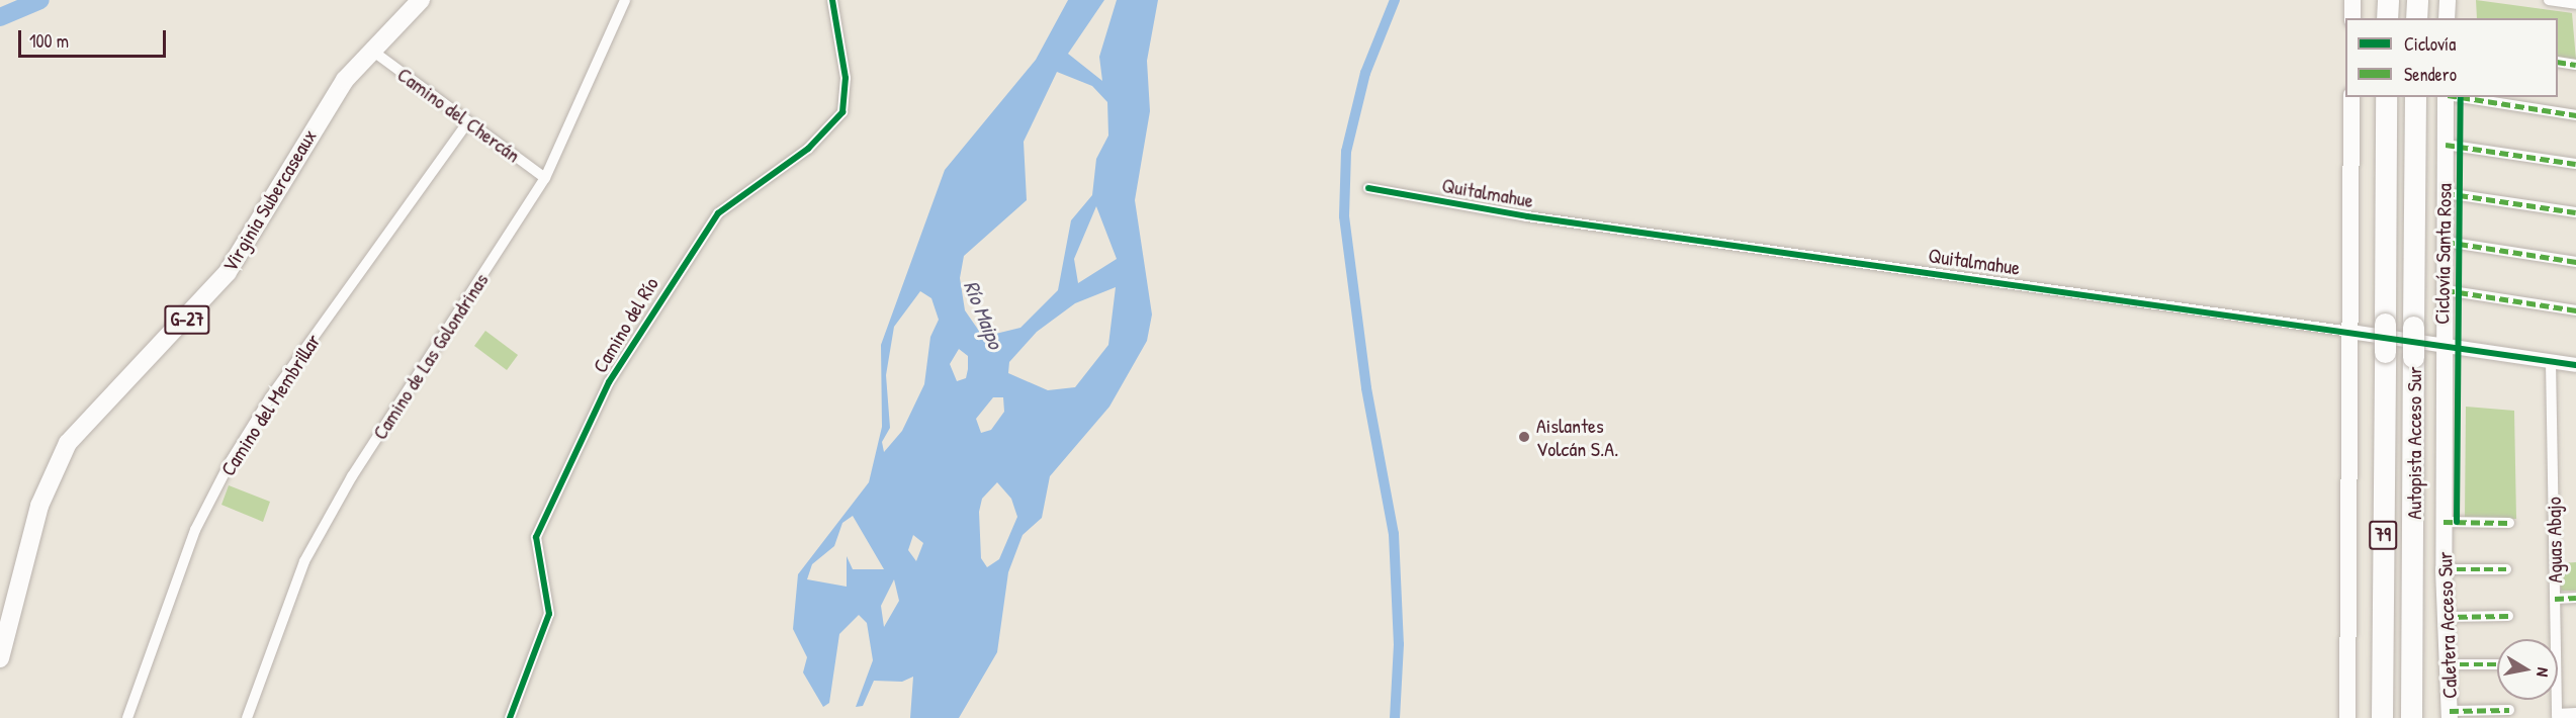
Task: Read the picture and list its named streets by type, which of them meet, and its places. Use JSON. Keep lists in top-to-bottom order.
{
  "streets": {
    "highway": ["Autopista Acceso Sur", "79"],
    "main road": ["Virginia Subercaseaux", "G-27", "Caletera Acceso Sur"],
    "street": [
      "Camino del Chercán",
      "Quitalmahue",
      "Camino del Río",
      "Camino de Las Golondrinas",
      "Camino del Membrillar",
      "Aguas Abajo"
    ],
    "cycle path": ["Ciclovía Santa Rosa"]
  },
  "crossings": [
    ["Camino del Chercán", "Virginia Subercaseaux"],
    ["Camino del Chercán", "Camino de Las Golondrinas"],
    ["Camino del Chercán", "Camino del Membrillar"],
    ["Quitalmahue", "Aguas Abajo"],
    ["Quitalmahue", "Caletera Acceso Sur"]
  ],
  "water": ["Río Maipo"],
  "places": ["Aislantes Volcán S.A."],
  "legend": ["Ciclovía", "Sendero"],
  "scale_bar": "100 m",
  "north": "right"
}
